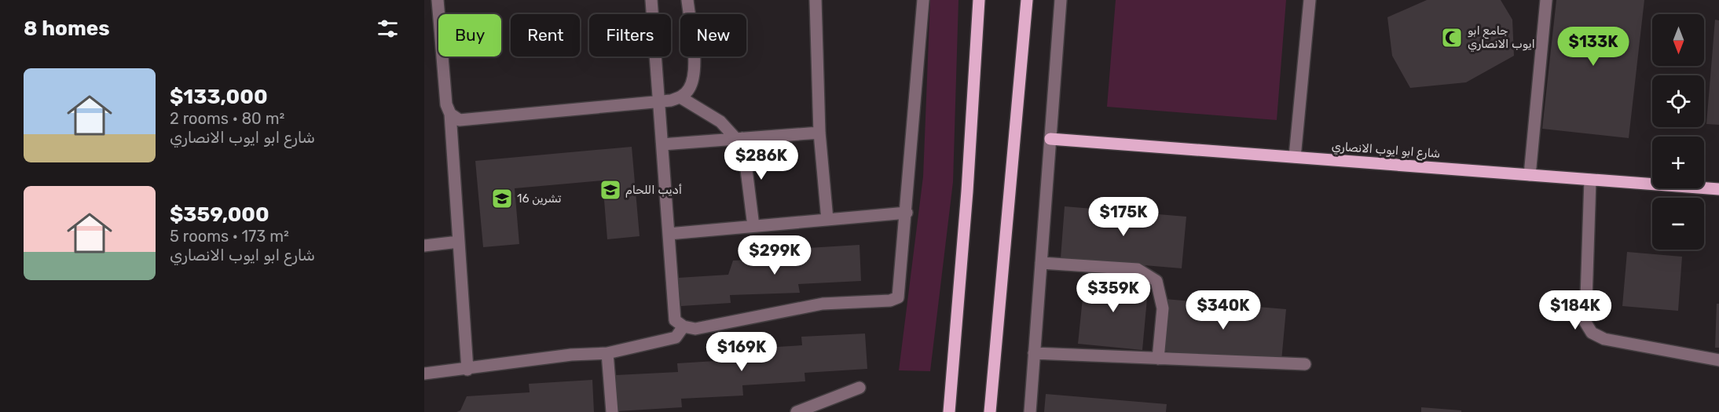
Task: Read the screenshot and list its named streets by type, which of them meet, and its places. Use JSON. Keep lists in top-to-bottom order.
{
  "streets": {
    "main road": ["شارع ابو ايوب الانصاري"]
  },
  "places": {
    "mosque": ["جامع ابو ايوب الانصاري"],
    "school or university": ["أديب اللحام", "16 تشرين"]
  },
  "north": "bottom",
  "page": {
    "heading": "8 homes",
    "map_buttons": ["+", "−"],
    "chip": [
      "Buy",
      "Rent",
      "Filters",
      "New"
    ],
    "price": [
      "$133K",
      "$286K",
      "$175K",
      "$299K",
      "$359K",
      "$340K",
      "$184K",
      "$169K"
    ],
    "list": [
      {
        "name": "$133,000",
        "note": "2 rooms · 80 m² · شارع ابو ايوب الانصاري"
      },
      {
        "name": "$359,000",
        "note": "5 rooms · 173 m² · شارع ابو ايوب الانصاري"
      }
    ]
  }
}
